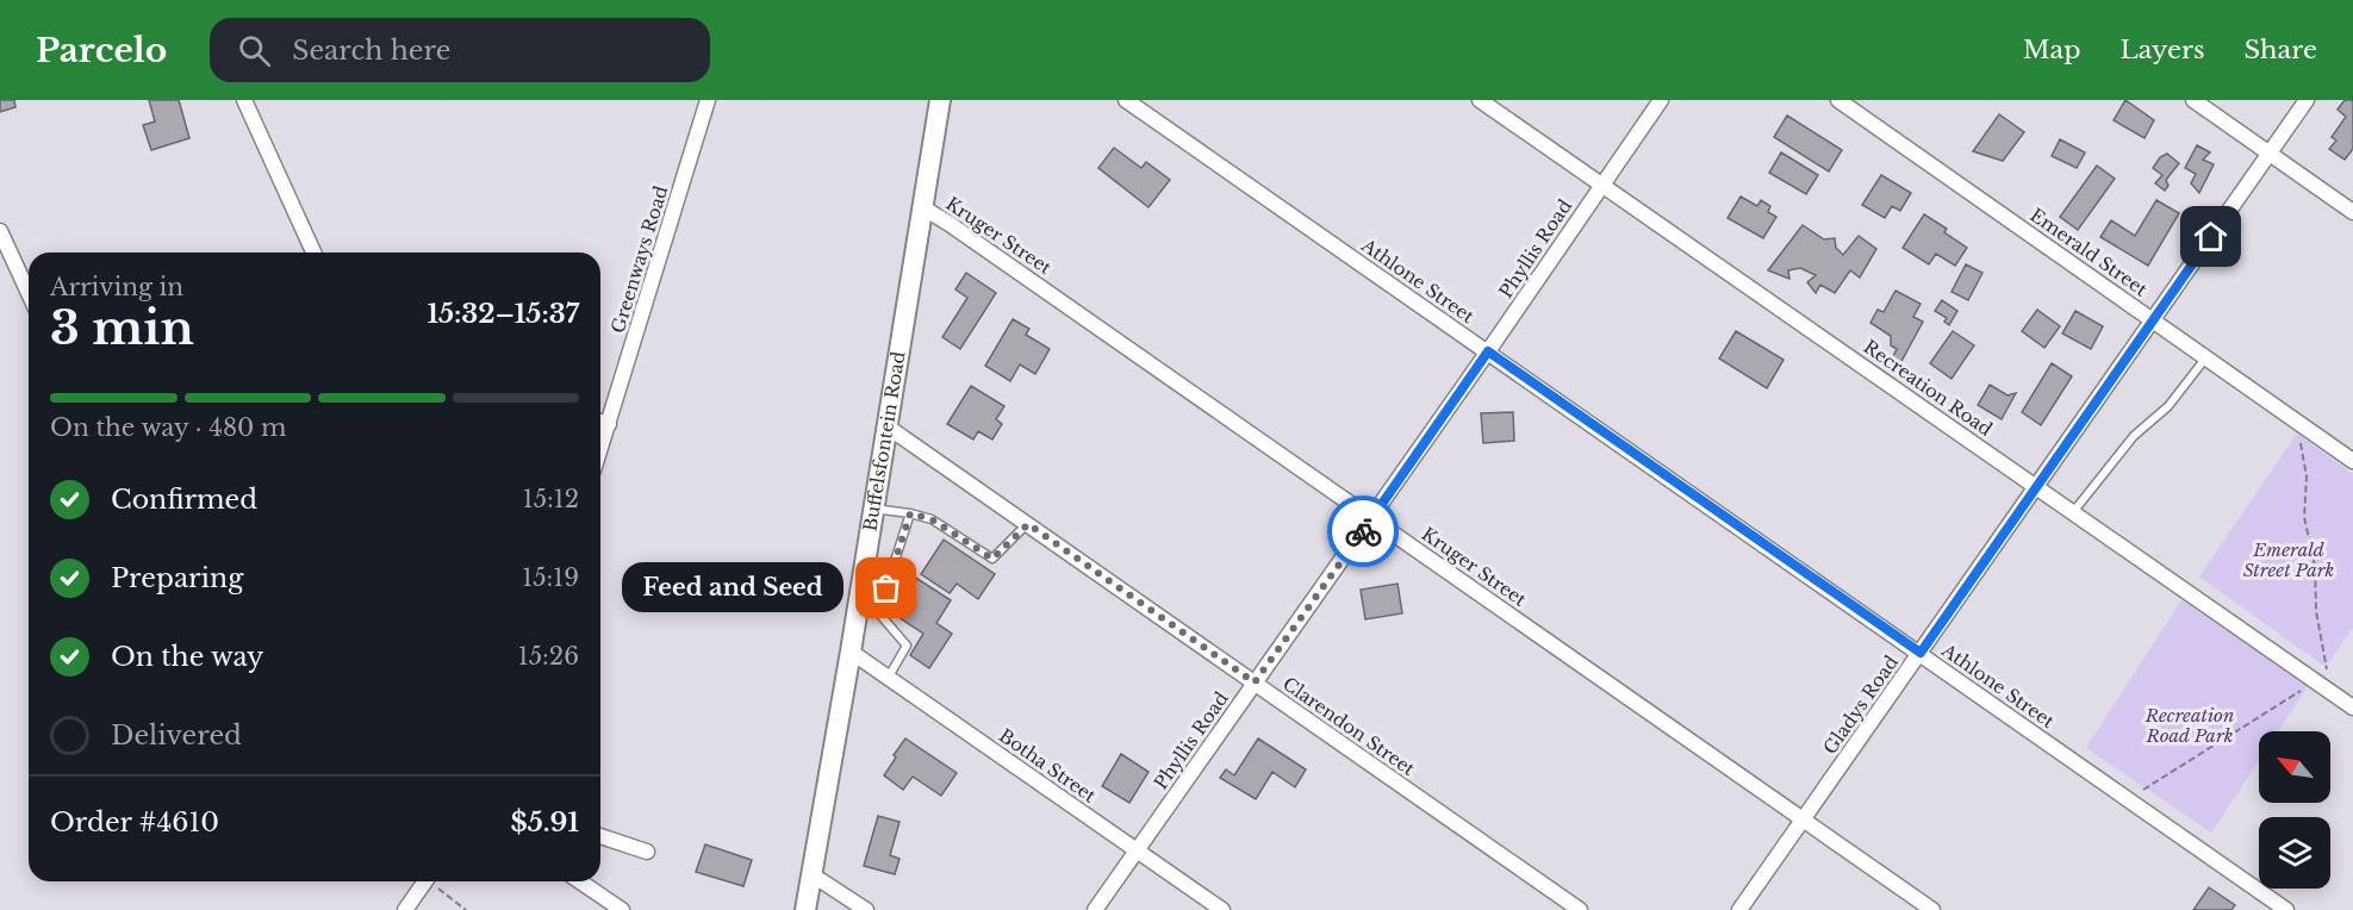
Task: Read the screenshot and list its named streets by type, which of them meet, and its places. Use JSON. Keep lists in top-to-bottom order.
{
  "streets": {
    "main road": ["Buffelsfontein Road"],
    "street": [
      "Kruger Street",
      "Phyllis Road",
      "Emerald Street",
      "Greenways Road",
      "Athlone Street",
      "Recreation Road",
      "Gladys Road",
      "Clarendon Street",
      "Botha Street"
    ]
  },
  "crossings": [
    ["Kruger Street", "Phyllis Road"],
    ["Kruger Street", "Buffelsfontein Road"],
    ["Kruger Street", "Gladys Road"],
    ["Phyllis Road", "Athlone Street"],
    ["Phyllis Road", "Recreation Road"],
    ["Phyllis Road", "Clarendon Street"],
    ["Phyllis Road", "Botha Street"],
    ["Emerald Street", "Gladys Road"],
    ["Athlone Street", "Gladys Road"],
    ["Recreation Road", "Gladys Road"],
    ["Buffelsfontein Road", "Clarendon Street"],
    ["Buffelsfontein Road", "Botha Street"]
  ],
  "parks": ["Emerald Street Park", "Recreation Road Park"],
  "places": ["Feed and Seed"],
  "north": "top left",
  "page": {
    "header": "Parcelo",
    "search": "Search here",
    "nav": ["Map", "Layers", "Share"],
    "heading": ["3 min", "Arriving in", "15:32–15:37"],
    "panel": ["Order #4610", "$5.91"],
    "bar": "On the way · 480 m",
    "list": [
      ["Confirmed", "15:12"],
      ["Preparing", "15:19"],
      ["On the way", "15:26"],
      "Delivered"
    ],
    "bubble": "Feed and Seed"
  }
}
